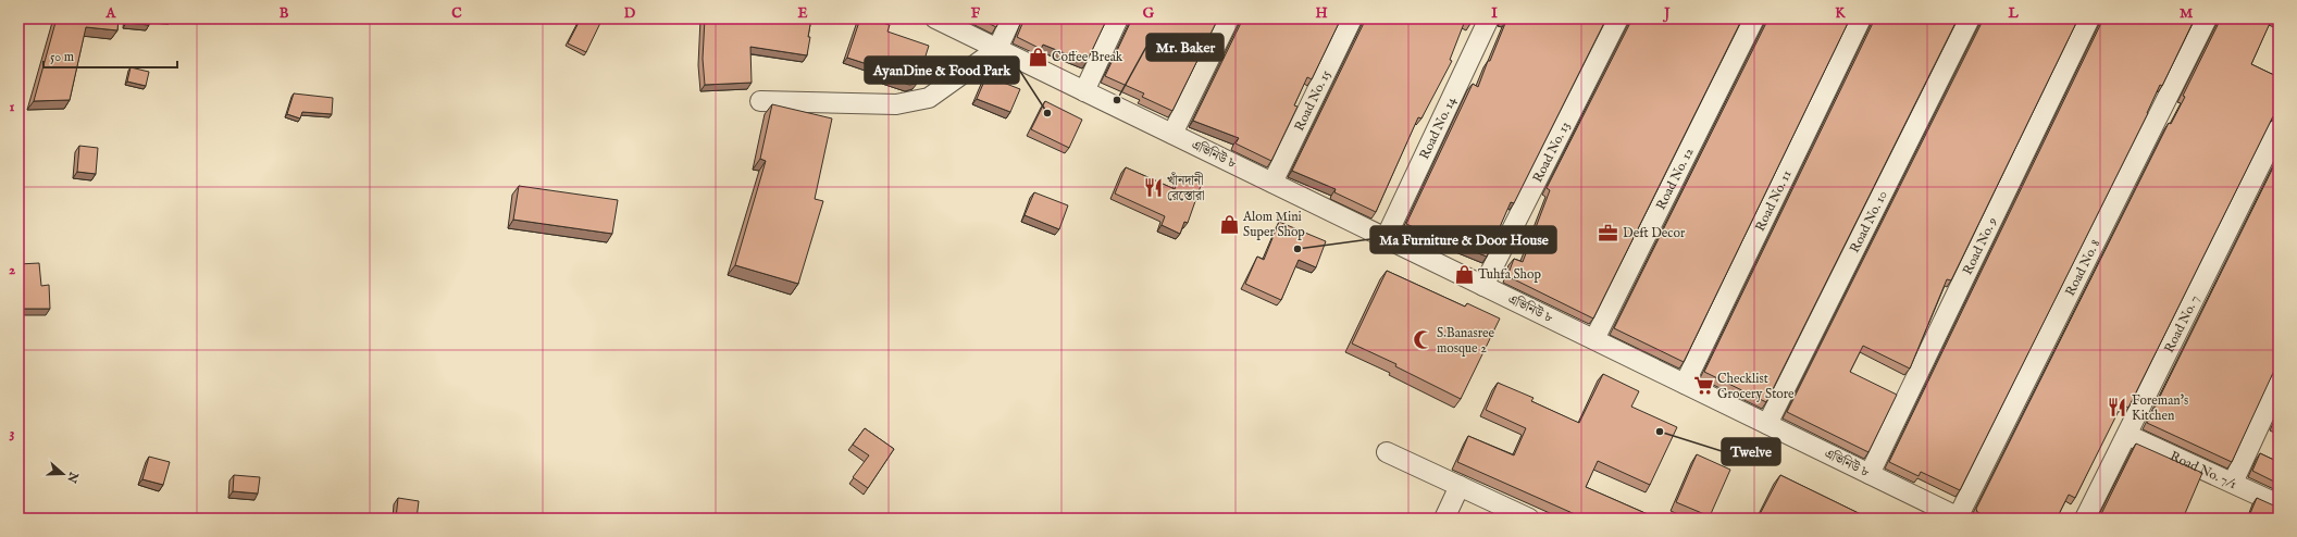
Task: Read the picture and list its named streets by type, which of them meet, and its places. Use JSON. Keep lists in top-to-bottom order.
{
  "streets": {
    "street": [
      "Road No. 15",
      "Road No. 14",
      "Road No. 13",
      "এভিনিউ ৮",
      "Road No. 12",
      "Road No. 11",
      "Road No. 10",
      "Road No. 9",
      "Road No. 8",
      "Road No. 7",
      "Road No. 7/1"
    ]
  },
  "crossings": [
    ["Road No. 15", "এভিনিউ ৮"],
    ["Road No. 14", "এভিনিউ ৮"],
    ["Road No. 13", "এভিনিউ ৮"],
    ["এভিনিউ ৮", "Road No. 12"],
    ["এভিনিউ ৮", "Road No. 11"],
    ["এভিনিউ ৮", "Road No. 10"],
    ["এভিনিউ ৮", "Road No. 9"],
    ["এভিনিউ ৮", "Road No. 8"],
    ["Road No. 7", "Road No. 7/1"]
  ],
  "places": {
    "shop": ["Coffee Break", "Alom Mini Super Shop", "Tuhfa Shop"],
    "other": [
      "Mr. Baker",
      "AyanDine & Food Park",
      "Ma Furniture & Door House",
      "Twelve"
    ],
    "restaurant": ["খাঁনদানী রেস্তোরা", "Foreman's Kitchen"],
    "office": ["Deft Decor"],
    "mosque": ["S.Banasree mosque 2"],
    "supermarket": ["Checklist Grocery Store"]
  },
  "scale_bar": "50 m",
  "north": "right",
  "grid": {
    "columns": [
      "A",
      "B",
      "C",
      "D",
      "E",
      "F",
      "G",
      "H",
      "I",
      "J",
      "K",
      "L",
      "M"
    ],
    "rows": ["1", "2", "3"]
  }
}
